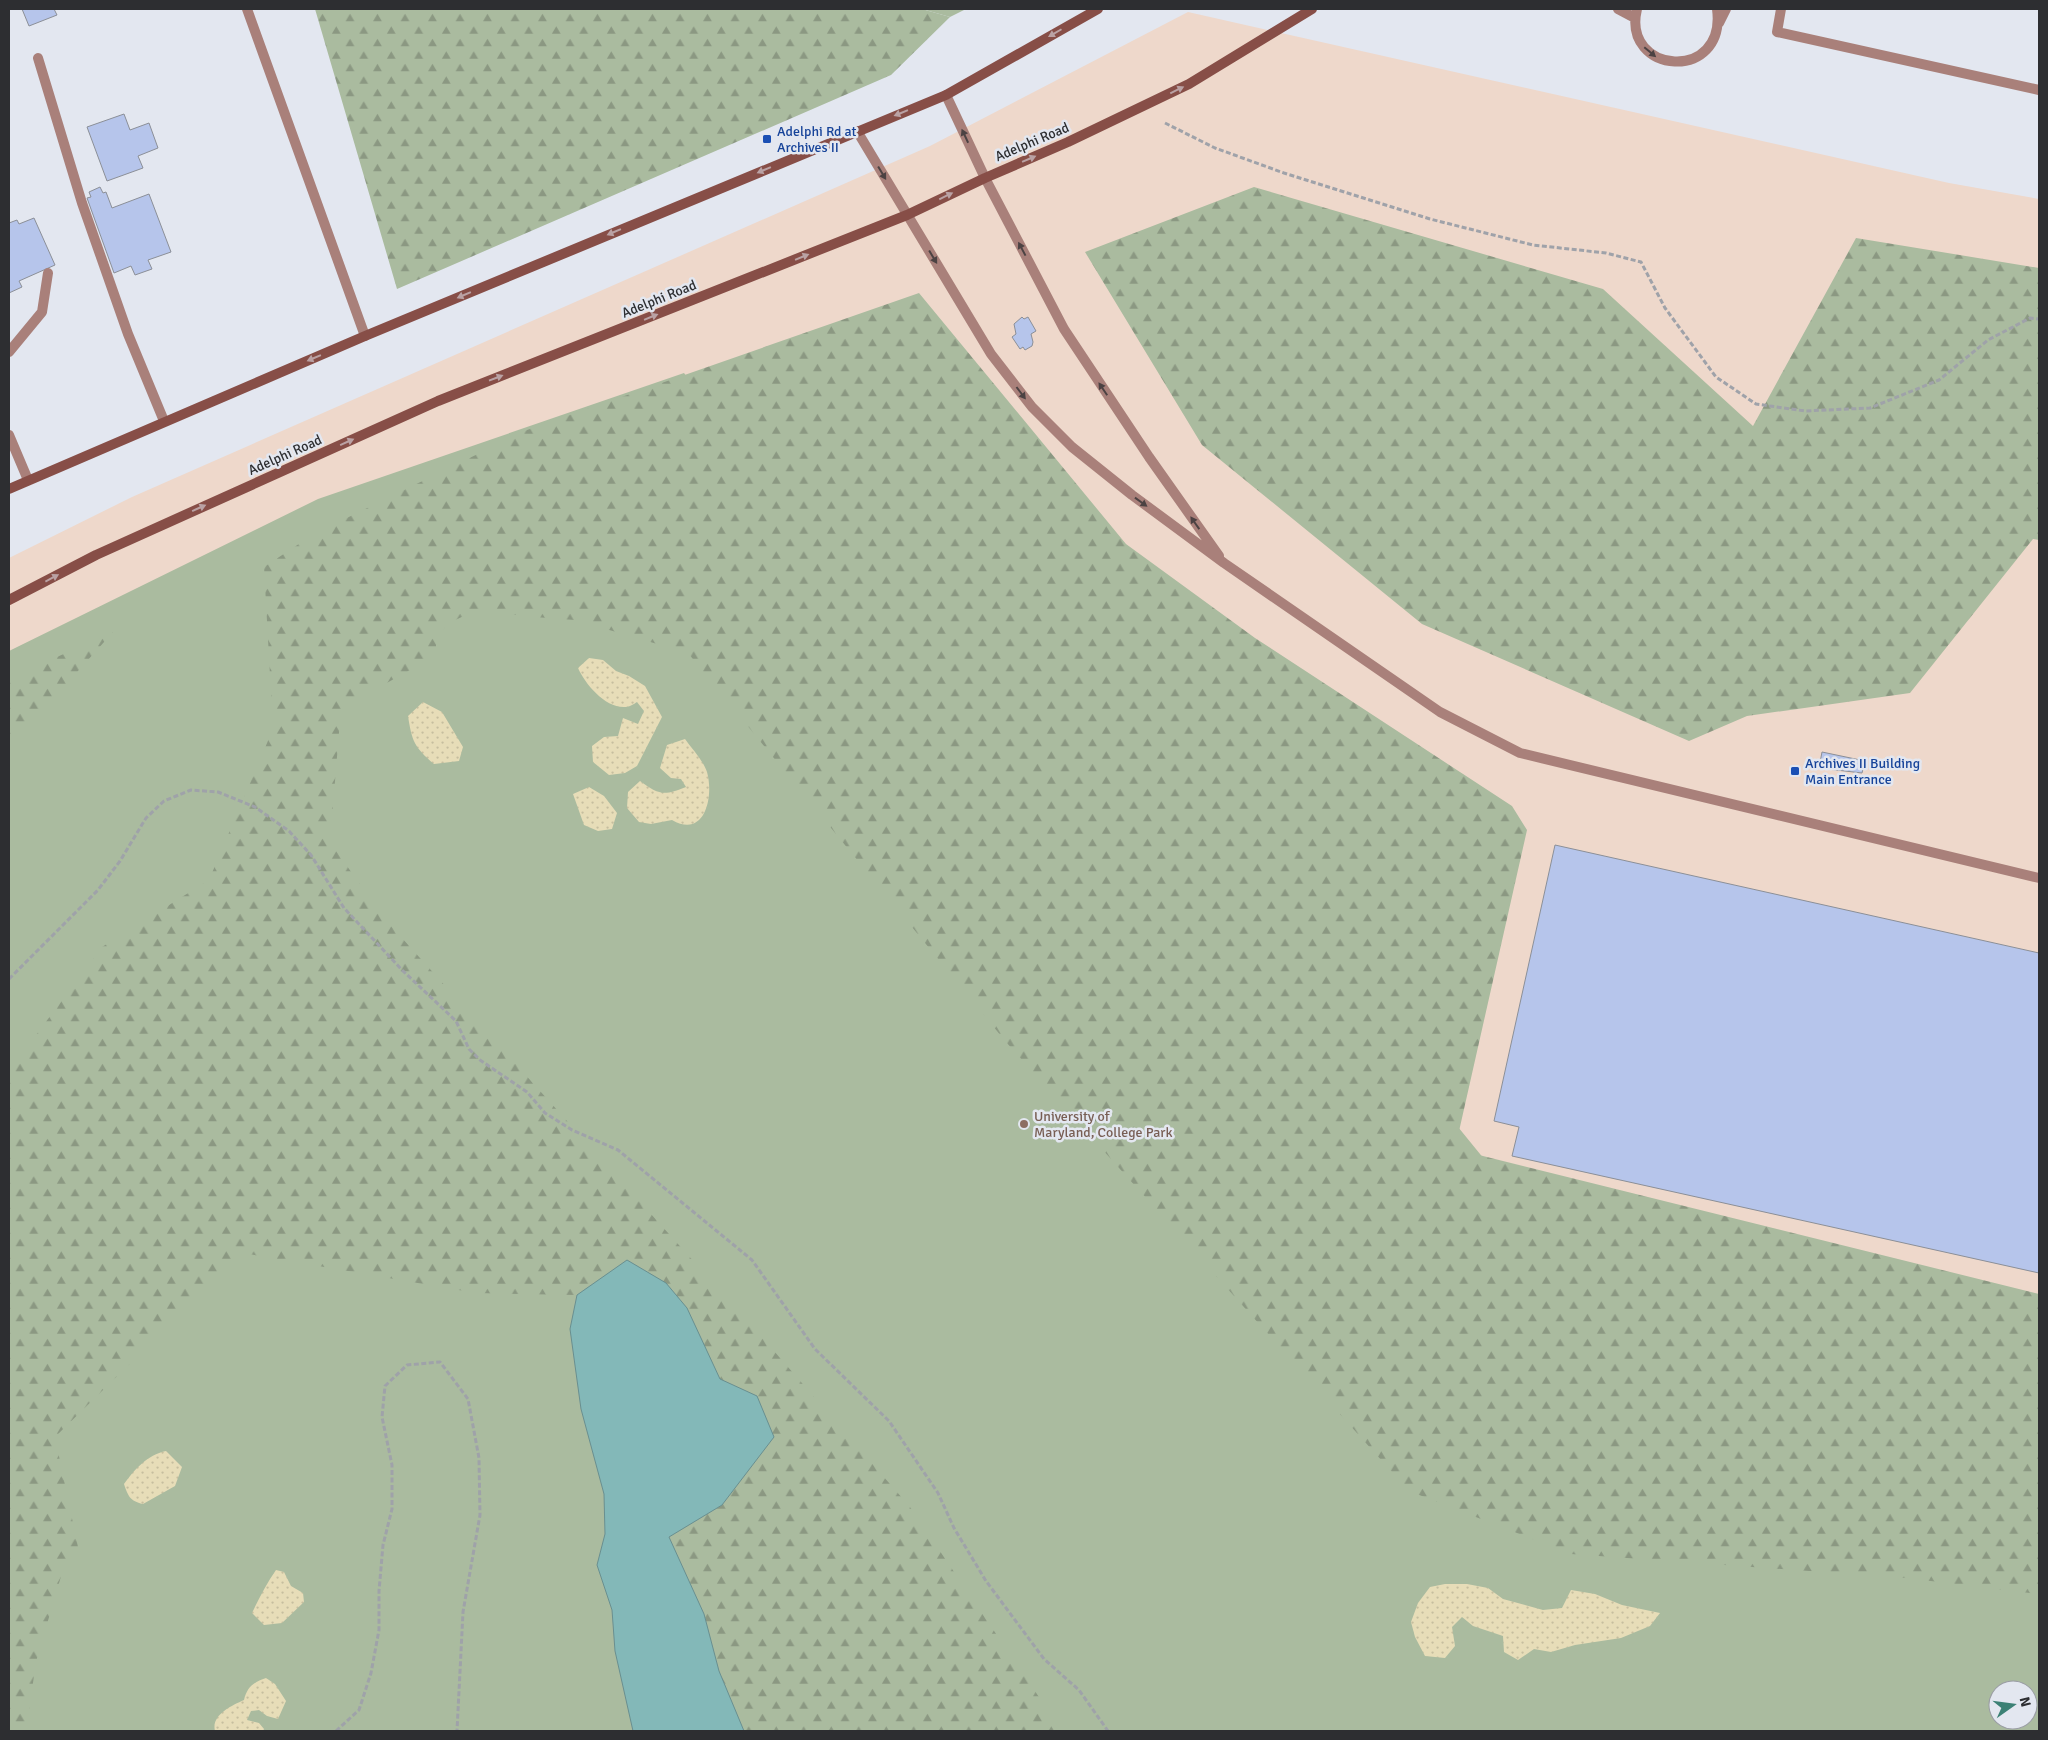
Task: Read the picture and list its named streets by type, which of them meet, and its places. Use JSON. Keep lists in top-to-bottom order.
{
  "streets": {
    "main road": ["Adelphi Road"]
  },
  "one_way": ["Adelphi Road"],
  "places": {
    "transit": ["Adelphi Rd at Archives II", "Archives II Building Main Entrance"],
    "other": ["University of Maryland, College Park"]
  },
  "north": "right"
}
